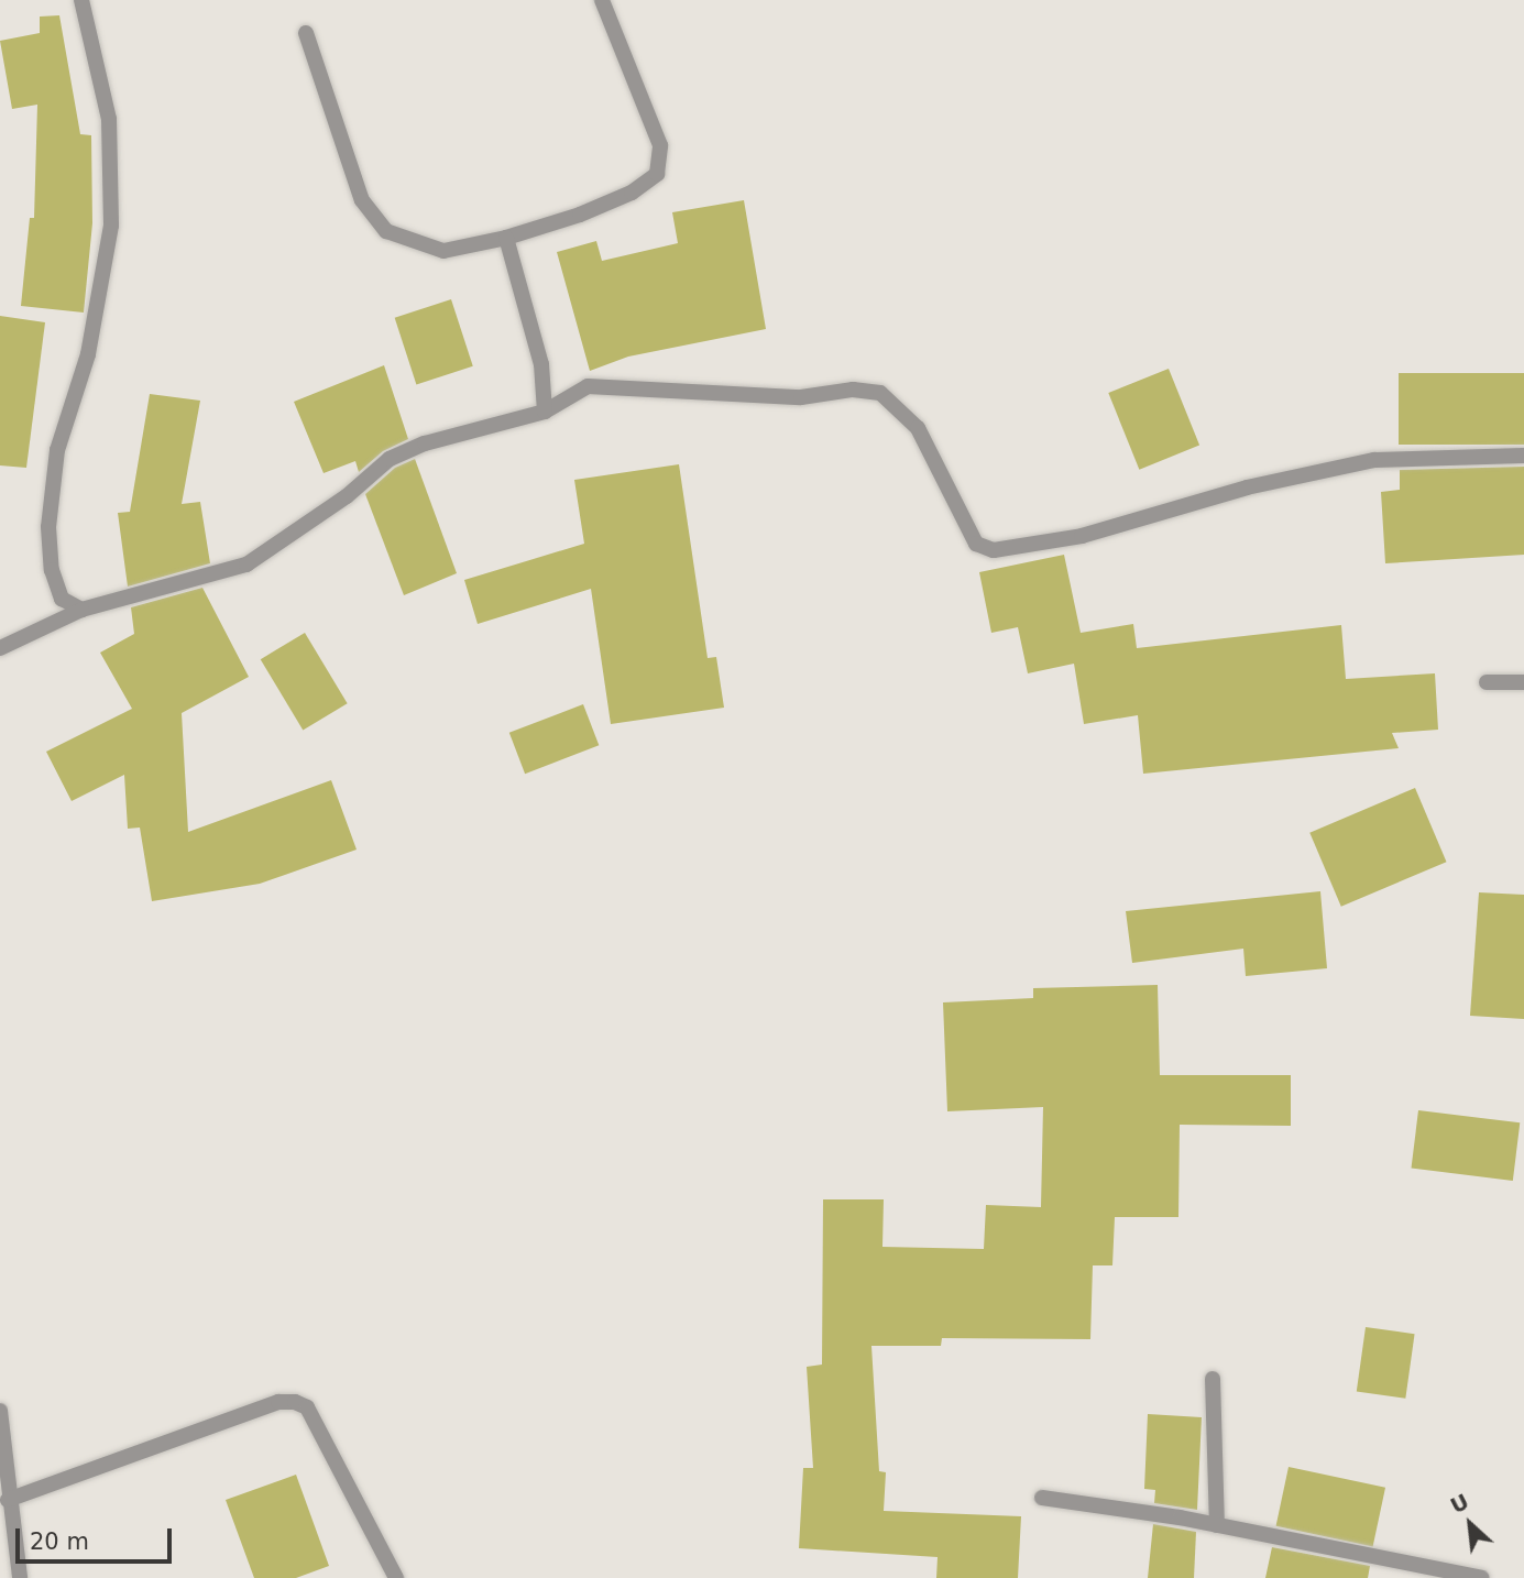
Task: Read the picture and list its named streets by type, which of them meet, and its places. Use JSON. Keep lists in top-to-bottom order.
{
  "scale_bar": "20 m",
  "north": "top left"
}
